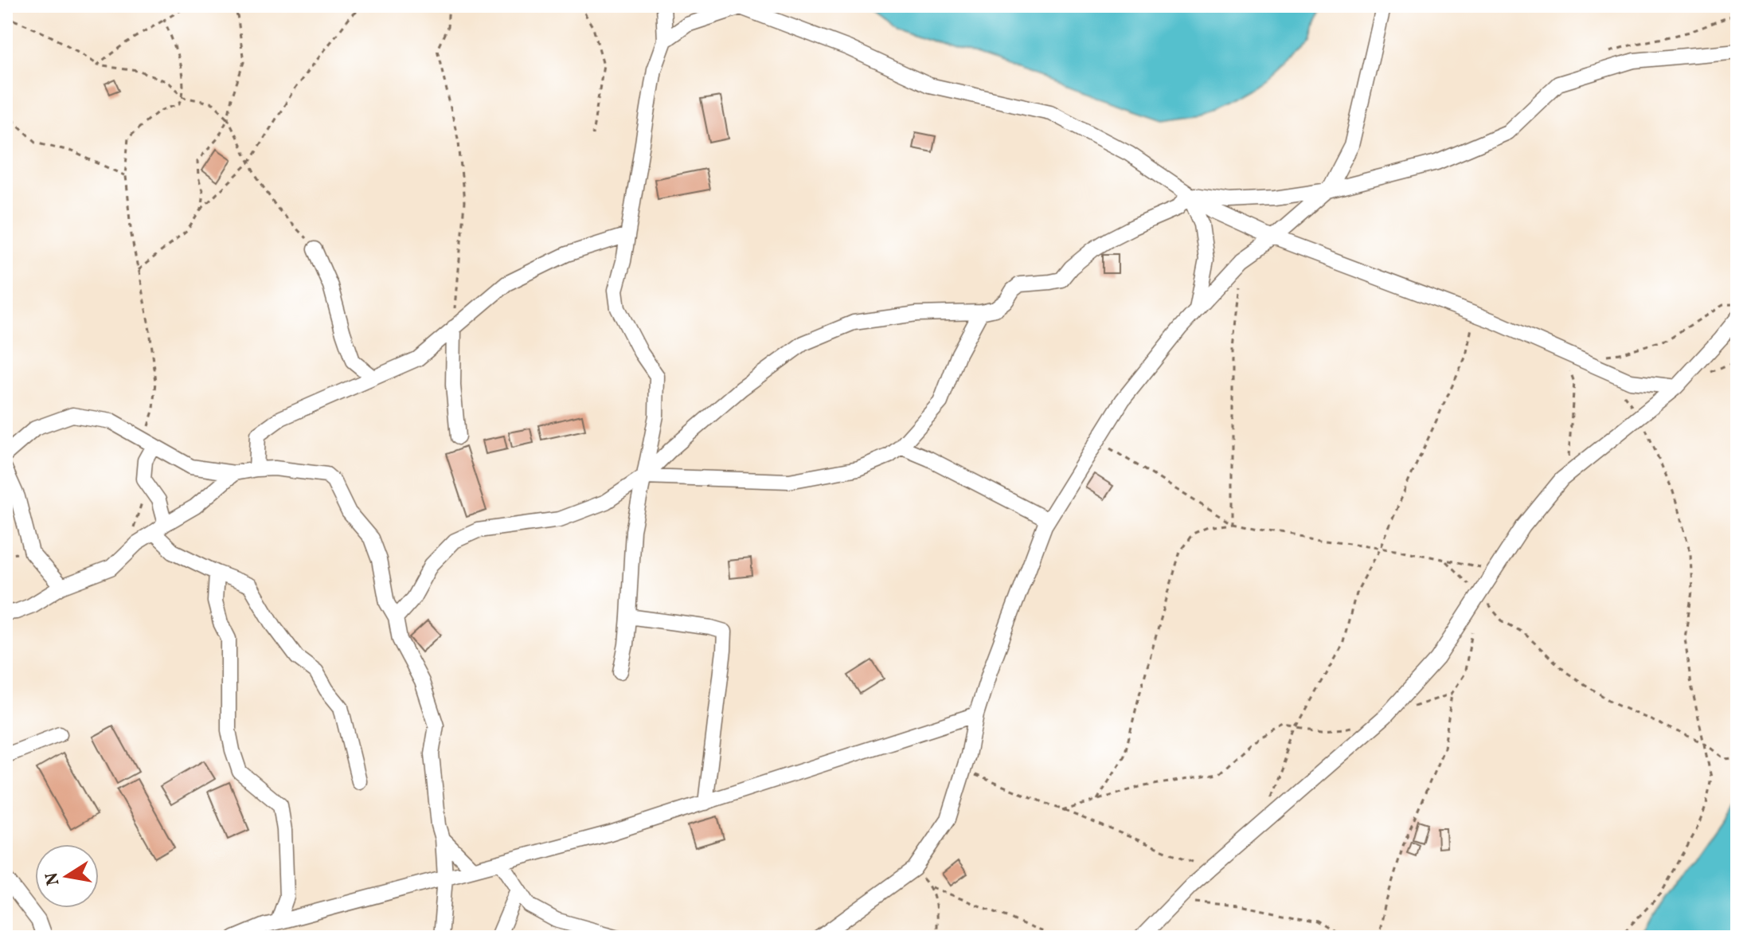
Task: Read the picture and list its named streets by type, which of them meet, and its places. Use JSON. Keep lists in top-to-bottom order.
{
  "north": "left"
}
